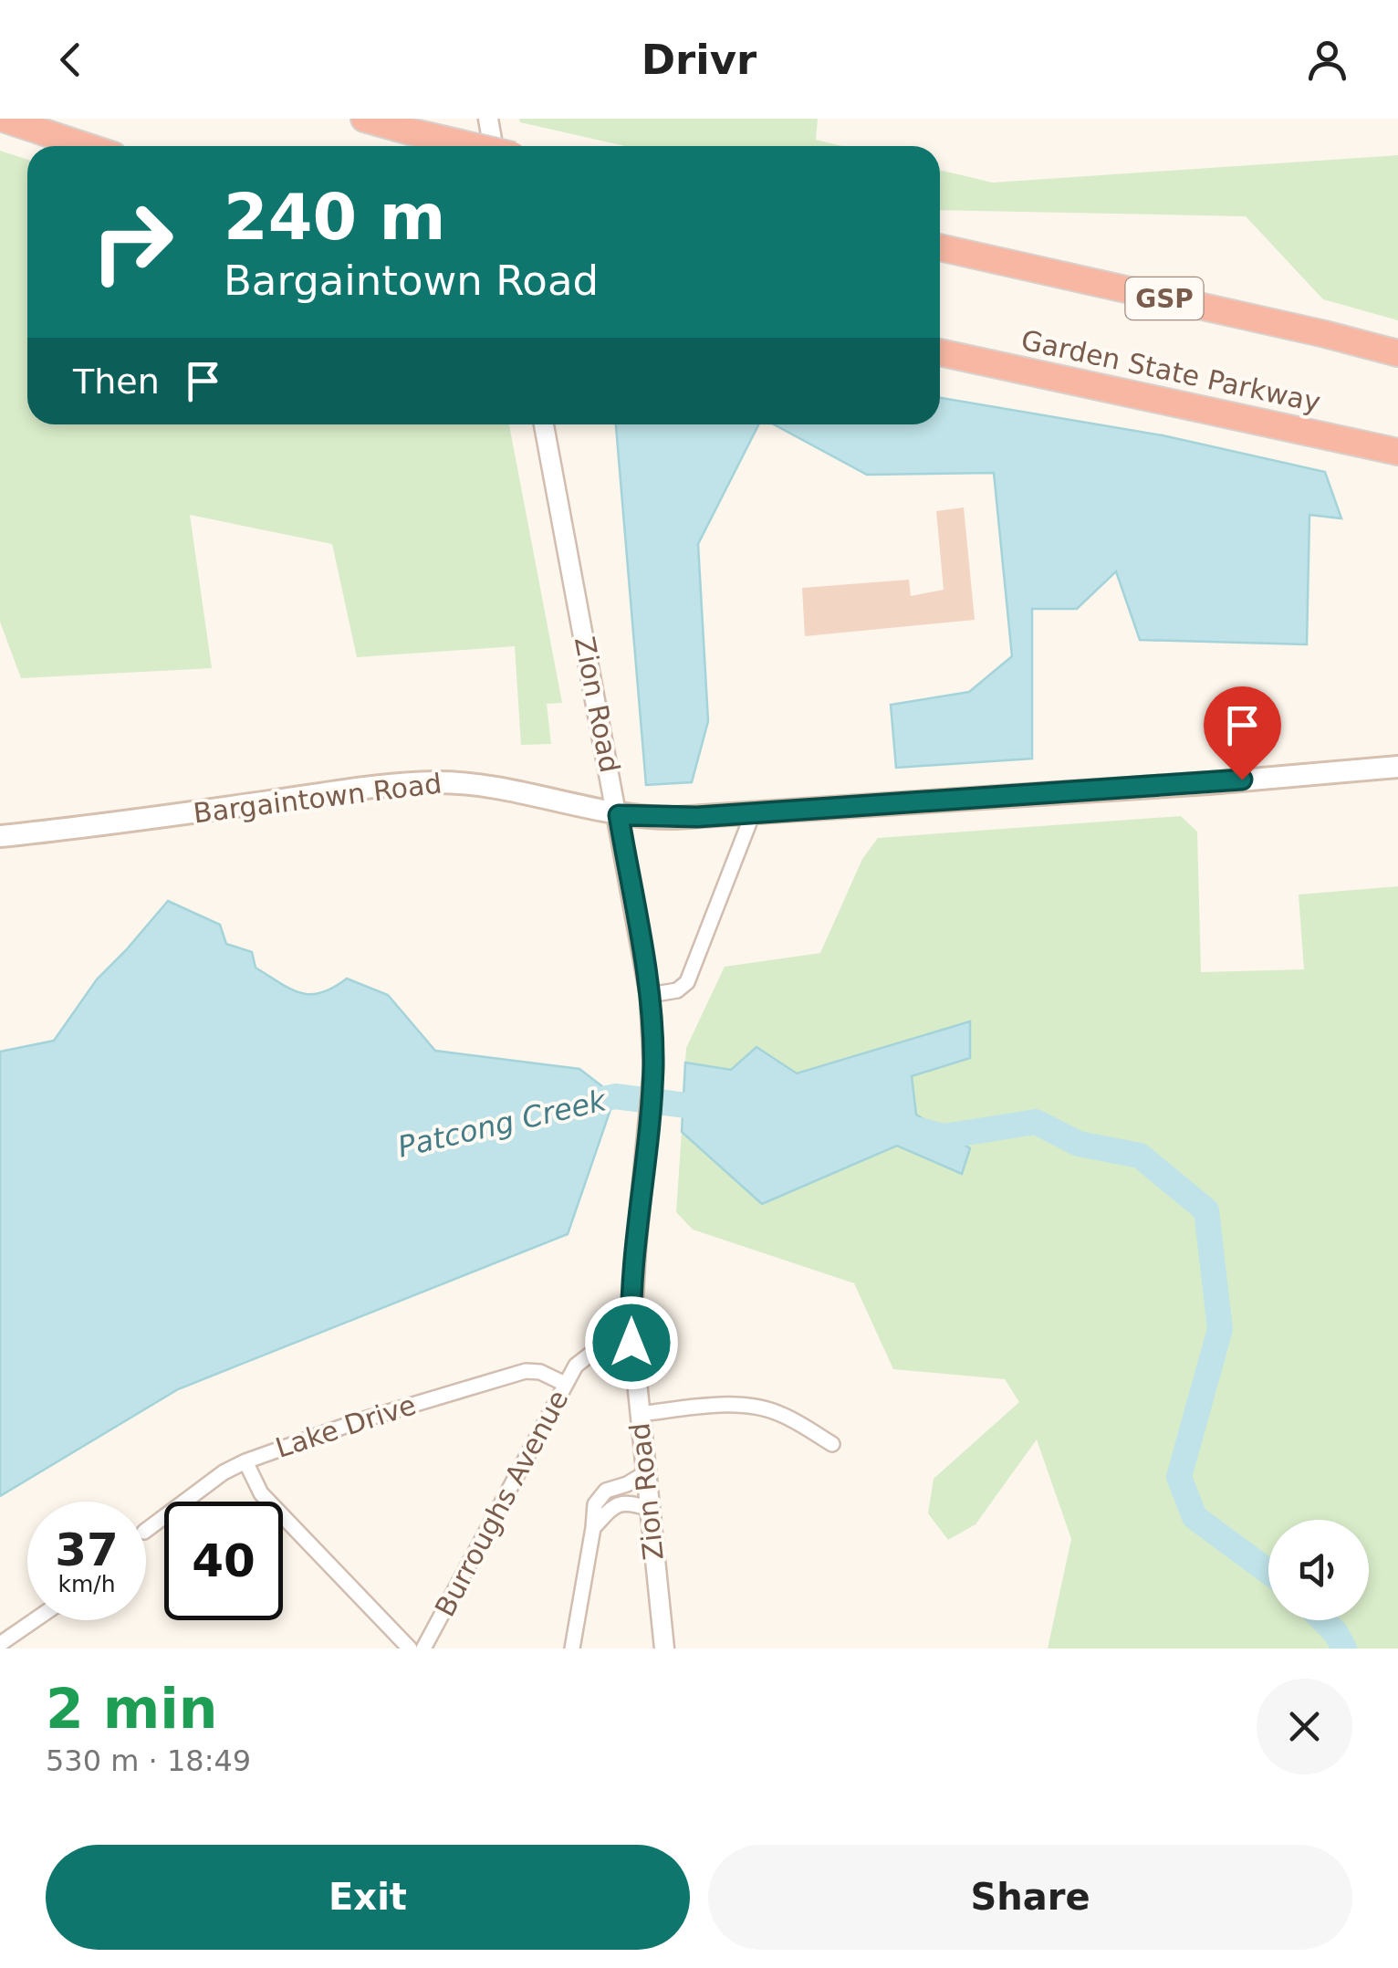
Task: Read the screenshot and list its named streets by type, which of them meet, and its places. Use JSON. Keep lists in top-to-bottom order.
{
  "streets": {
    "highway": ["GSP", "Garden State Parkway"],
    "main road": ["Bargaintown Road"],
    "street": ["Zion Road", "Lake Drive", "Burroughs Avenue"]
  },
  "crossings": [
    ["Zion Road", "Bargaintown Road"],
    ["Zion Road", "Burroughs Avenue"],
    ["Lake Drive", "Burroughs Avenue"]
  ],
  "water": ["Patcong Creek"],
  "page": {
    "header": "Drivr",
    "turn": ["240 m", "Bargaintown Road"],
    "then": "Then",
    "speed": "37 km/h",
    "limit": "40",
    "heading": ["2 min", "530 m · 18:49"],
    "buttons": ["Exit", "Share"]
  }
}
